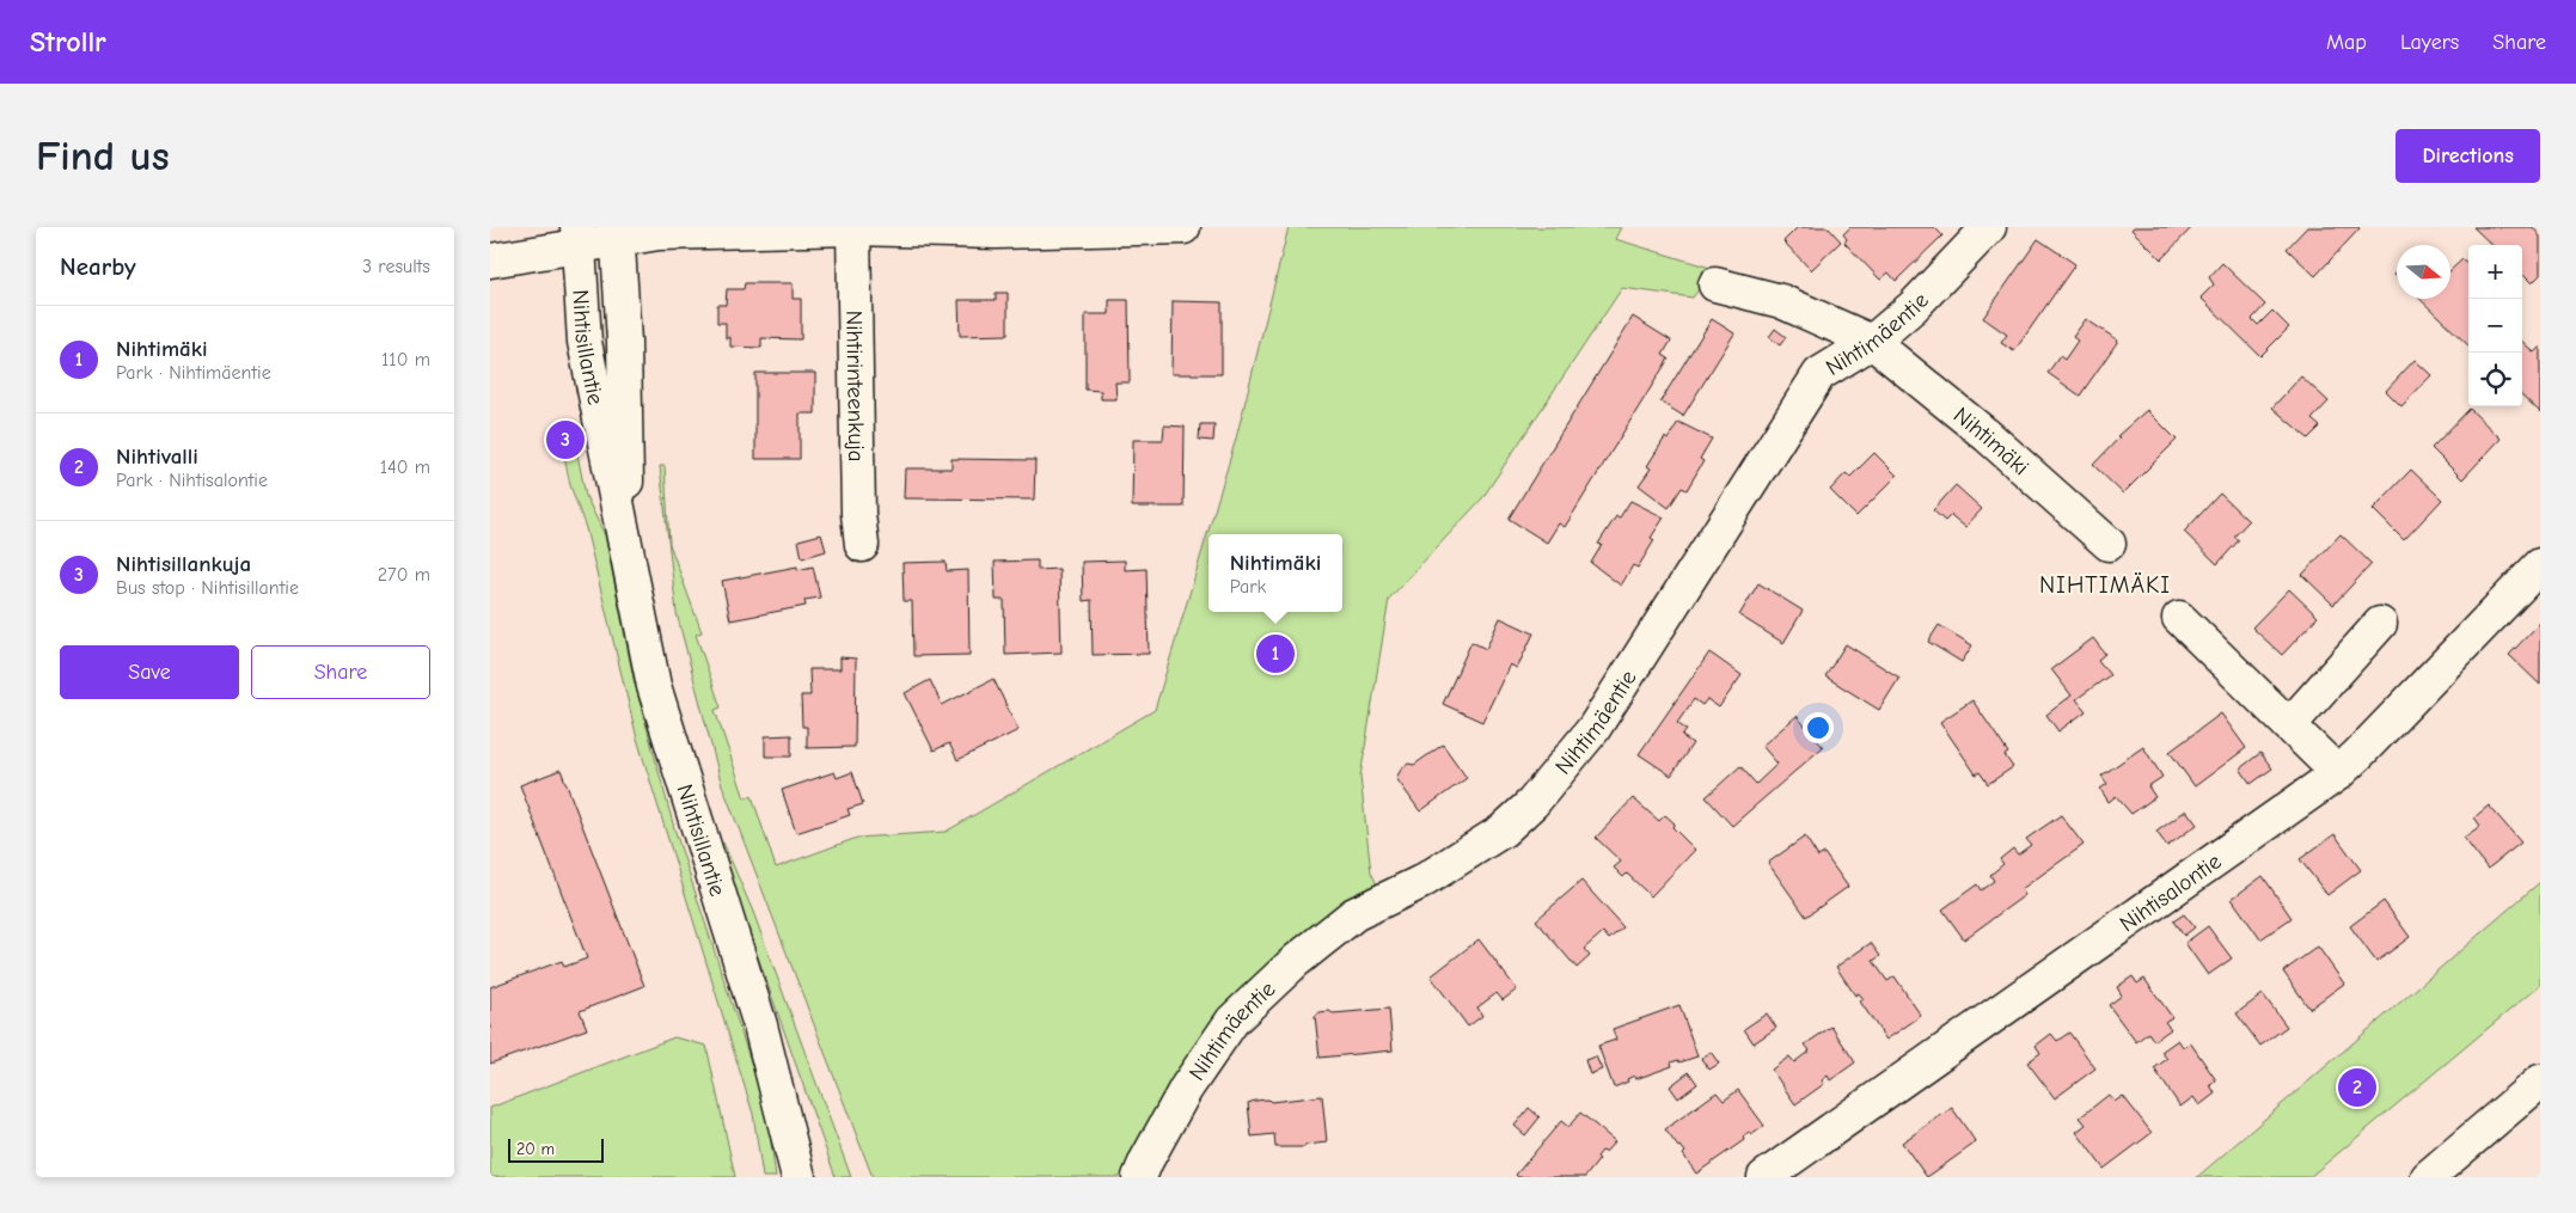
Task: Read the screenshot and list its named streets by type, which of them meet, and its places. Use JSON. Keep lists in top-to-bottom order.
{
  "streets": {
    "street": [
      "Nihtimäentie",
      "Nihtisillantie",
      "Nihtirinteenkuja",
      "Nihtimäki",
      "Nihtisalontie"
    ]
  },
  "crossings": [
    ["Nihtimäentie", "Nihtimäki"]
  ],
  "districts": ["NIHTIMÄKI"],
  "scale_bar": "20 m",
  "north": "right",
  "page": {
    "header": "Strollr",
    "nav": ["Map", "Layers", "Share"],
    "buttons": [
      "Directions",
      ["Save", "Share"]
    ],
    "title": "Find us",
    "heading": ["Nearby", "3 results"],
    "map_buttons": ["+", "−"],
    "list": [
      {
        "mark": "1",
        "name": "Nihtimäki",
        "note": "Park · Nihtimäentie",
        "value": "110 m"
      },
      {
        "mark": "2",
        "name": "Nihtivalli",
        "note": "Park · Nihtisalontie",
        "value": "140 m"
      },
      {
        "mark": "3",
        "name": "Nihtisillankuja",
        "note": "Bus stop · Nihtisillantie",
        "value": "270 m"
      }
    ],
    "pins": ["3", "1", "2"],
    "popup": ["Nihtimäki", "Park"],
    "scale": "20 m"
  }
}
